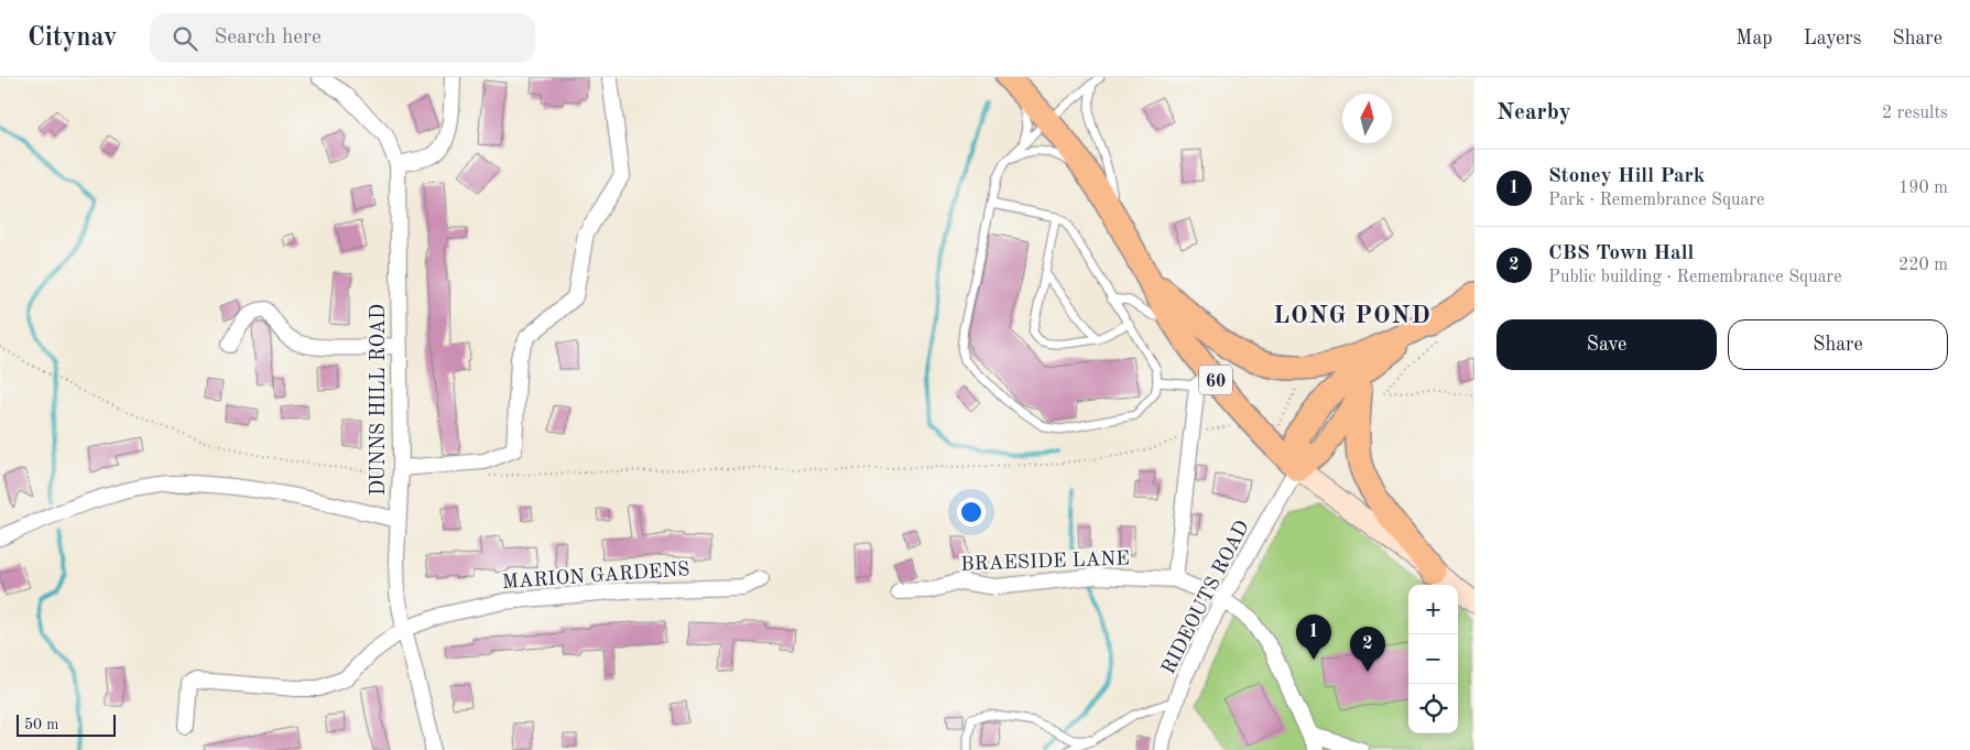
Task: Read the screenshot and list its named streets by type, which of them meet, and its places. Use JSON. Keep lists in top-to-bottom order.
{
  "streets": {
    "main road": ["60"],
    "street": [
      "DUNNS HILL ROAD",
      "BRAESIDE LANE",
      "MARION GARDENS",
      "RIDEOUTS ROAD"
    ]
  },
  "crossings": [
    ["60", "RIDEOUTS ROAD"],
    ["DUNNS HILL ROAD", "MARION GARDENS"],
    ["BRAESIDE LANE", "RIDEOUTS ROAD"]
  ],
  "districts": ["LONG POND"],
  "scale_bar": "50 m",
  "north": "top",
  "page": {
    "header": "Citynav",
    "search": "Search here",
    "nav": ["Map", "Layers", "Share"],
    "heading": ["Nearby", "2 results"],
    "list": [
      {
        "mark": "1",
        "name": "Stoney Hill Park",
        "note": "Park · Remembrance Square",
        "value": "190 m"
      },
      {
        "mark": "2",
        "name": "CBS Town Hall",
        "note": "Public building · Remembrance Square",
        "value": "220 m"
      }
    ],
    "buttons": ["Save", "Share"],
    "map_buttons": ["+", "−"],
    "pins": ["1", "2"],
    "scale": "50 m"
  }
}
